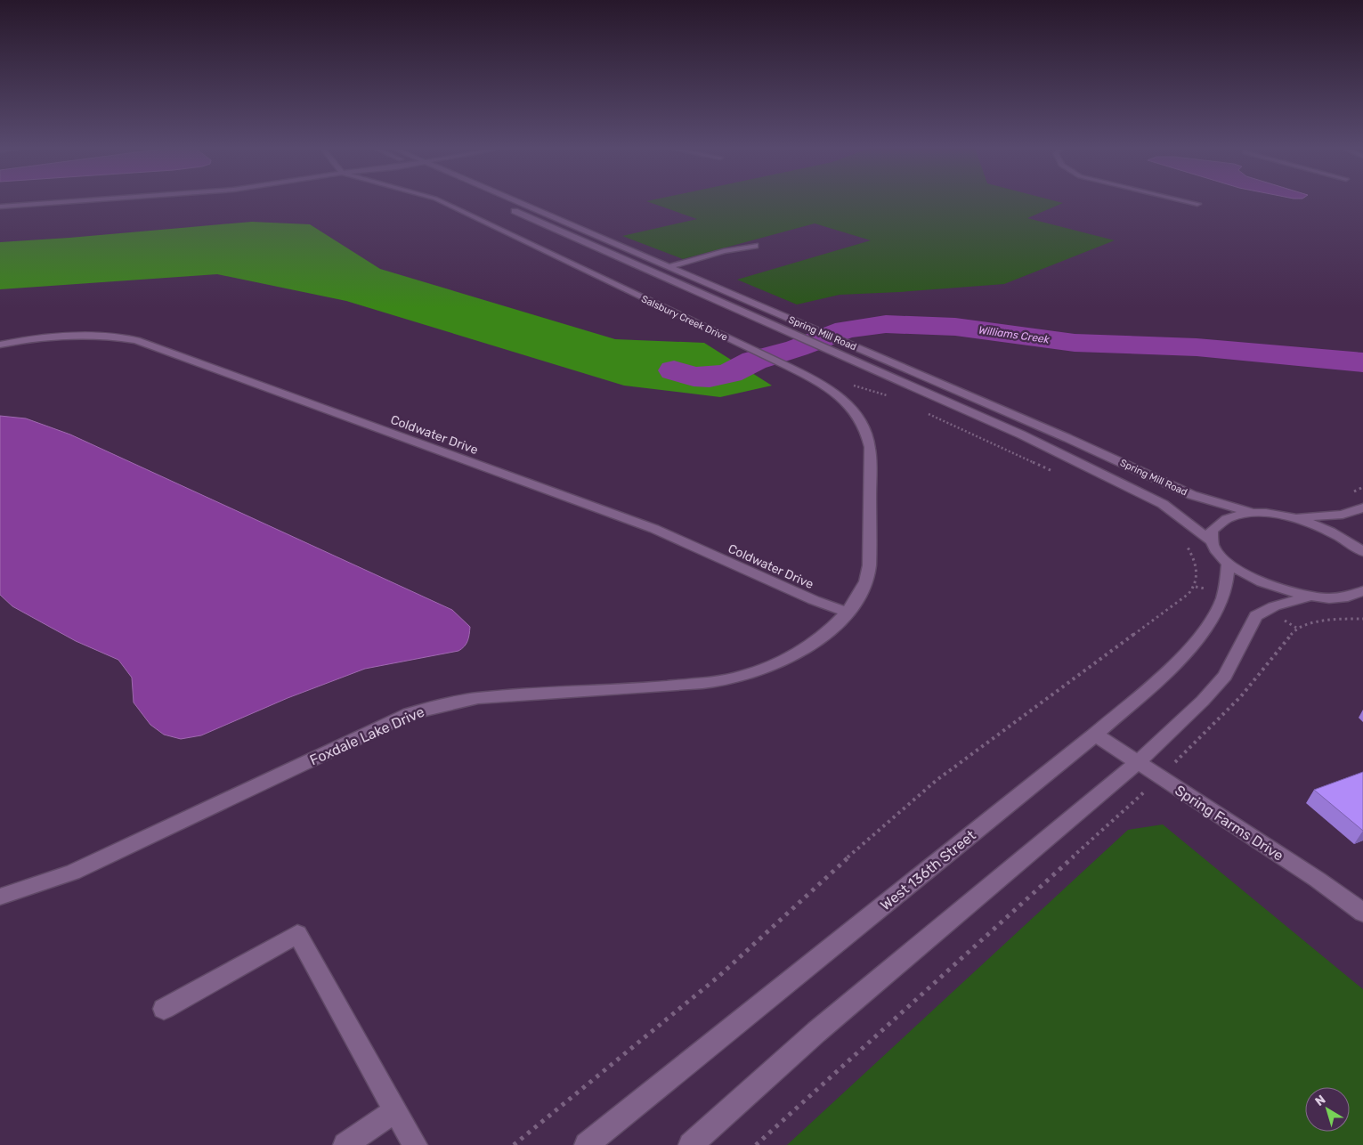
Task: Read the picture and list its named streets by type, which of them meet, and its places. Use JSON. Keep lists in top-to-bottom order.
{
  "streets": {
    "street": [
      "Salsbury Creek Drive",
      "Spring Mill Road",
      "Coldwater Drive",
      "Foxdale Lake Drive",
      "Spring Farms Drive",
      "West 136th Street"
    ]
  },
  "crossings": [
    ["Salsbury Creek Drive", "Coldwater Drive"],
    ["Salsbury Creek Drive", "Foxdale Lake Drive"],
    ["Spring Mill Road", "West 136th Street"],
    ["Coldwater Drive", "Foxdale Lake Drive"],
    ["Spring Farms Drive", "West 136th Street"]
  ],
  "water": ["Williams Creek"],
  "north": "top left"
}
